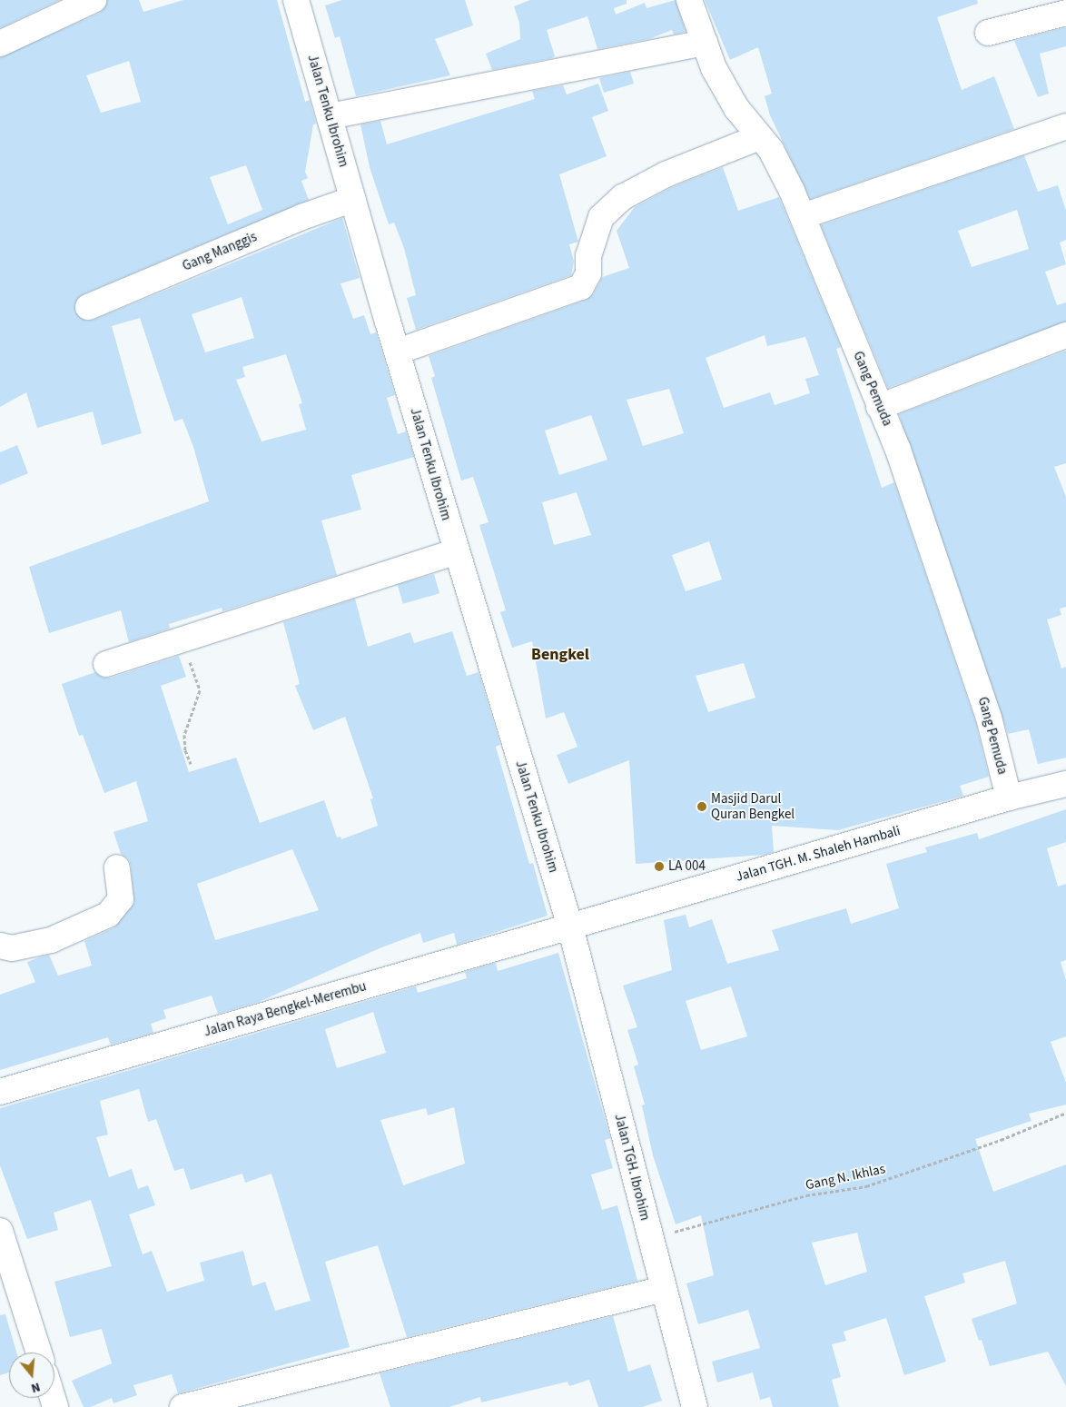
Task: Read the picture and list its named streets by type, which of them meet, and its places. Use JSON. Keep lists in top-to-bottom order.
{
  "streets": {
    "main road": [
      "Jalan Tenku Ibrohim",
      "Gang Manggis",
      "Gang Pemuda",
      "Jalan TGH. M. Shaleh Hambali",
      "Jalan Raya Bengkel-Merembu",
      "Jalan TGH. Ibrohim"
    ],
    "path": ["Gang N. Ikhlas"]
  },
  "crossings": [
    ["Jalan Tenku Ibrohim", "Gang Manggis"],
    ["Jalan Tenku Ibrohim", "Jalan TGH. M. Shaleh Hambali"],
    ["Jalan Tenku Ibrohim", "Jalan Raya Bengkel-Merembu"],
    ["Jalan Tenku Ibrohim", "Jalan TGH. Ibrohim"],
    ["Gang Pemuda", "Jalan TGH. M. Shaleh Hambali"],
    ["Jalan TGH. M. Shaleh Hambali", "Jalan Raya Bengkel-Merembu"],
    ["Jalan TGH. M. Shaleh Hambali", "Jalan TGH. Ibrohim"],
    ["Jalan Raya Bengkel-Merembu", "Jalan TGH. Ibrohim"],
    ["Jalan TGH. Ibrohim", "Gang N. Ikhlas"]
  ],
  "districts": ["Bengkel"],
  "places": ["Masjid Darul Quran Bengkel", "LA 004"],
  "north": "bottom"
}
